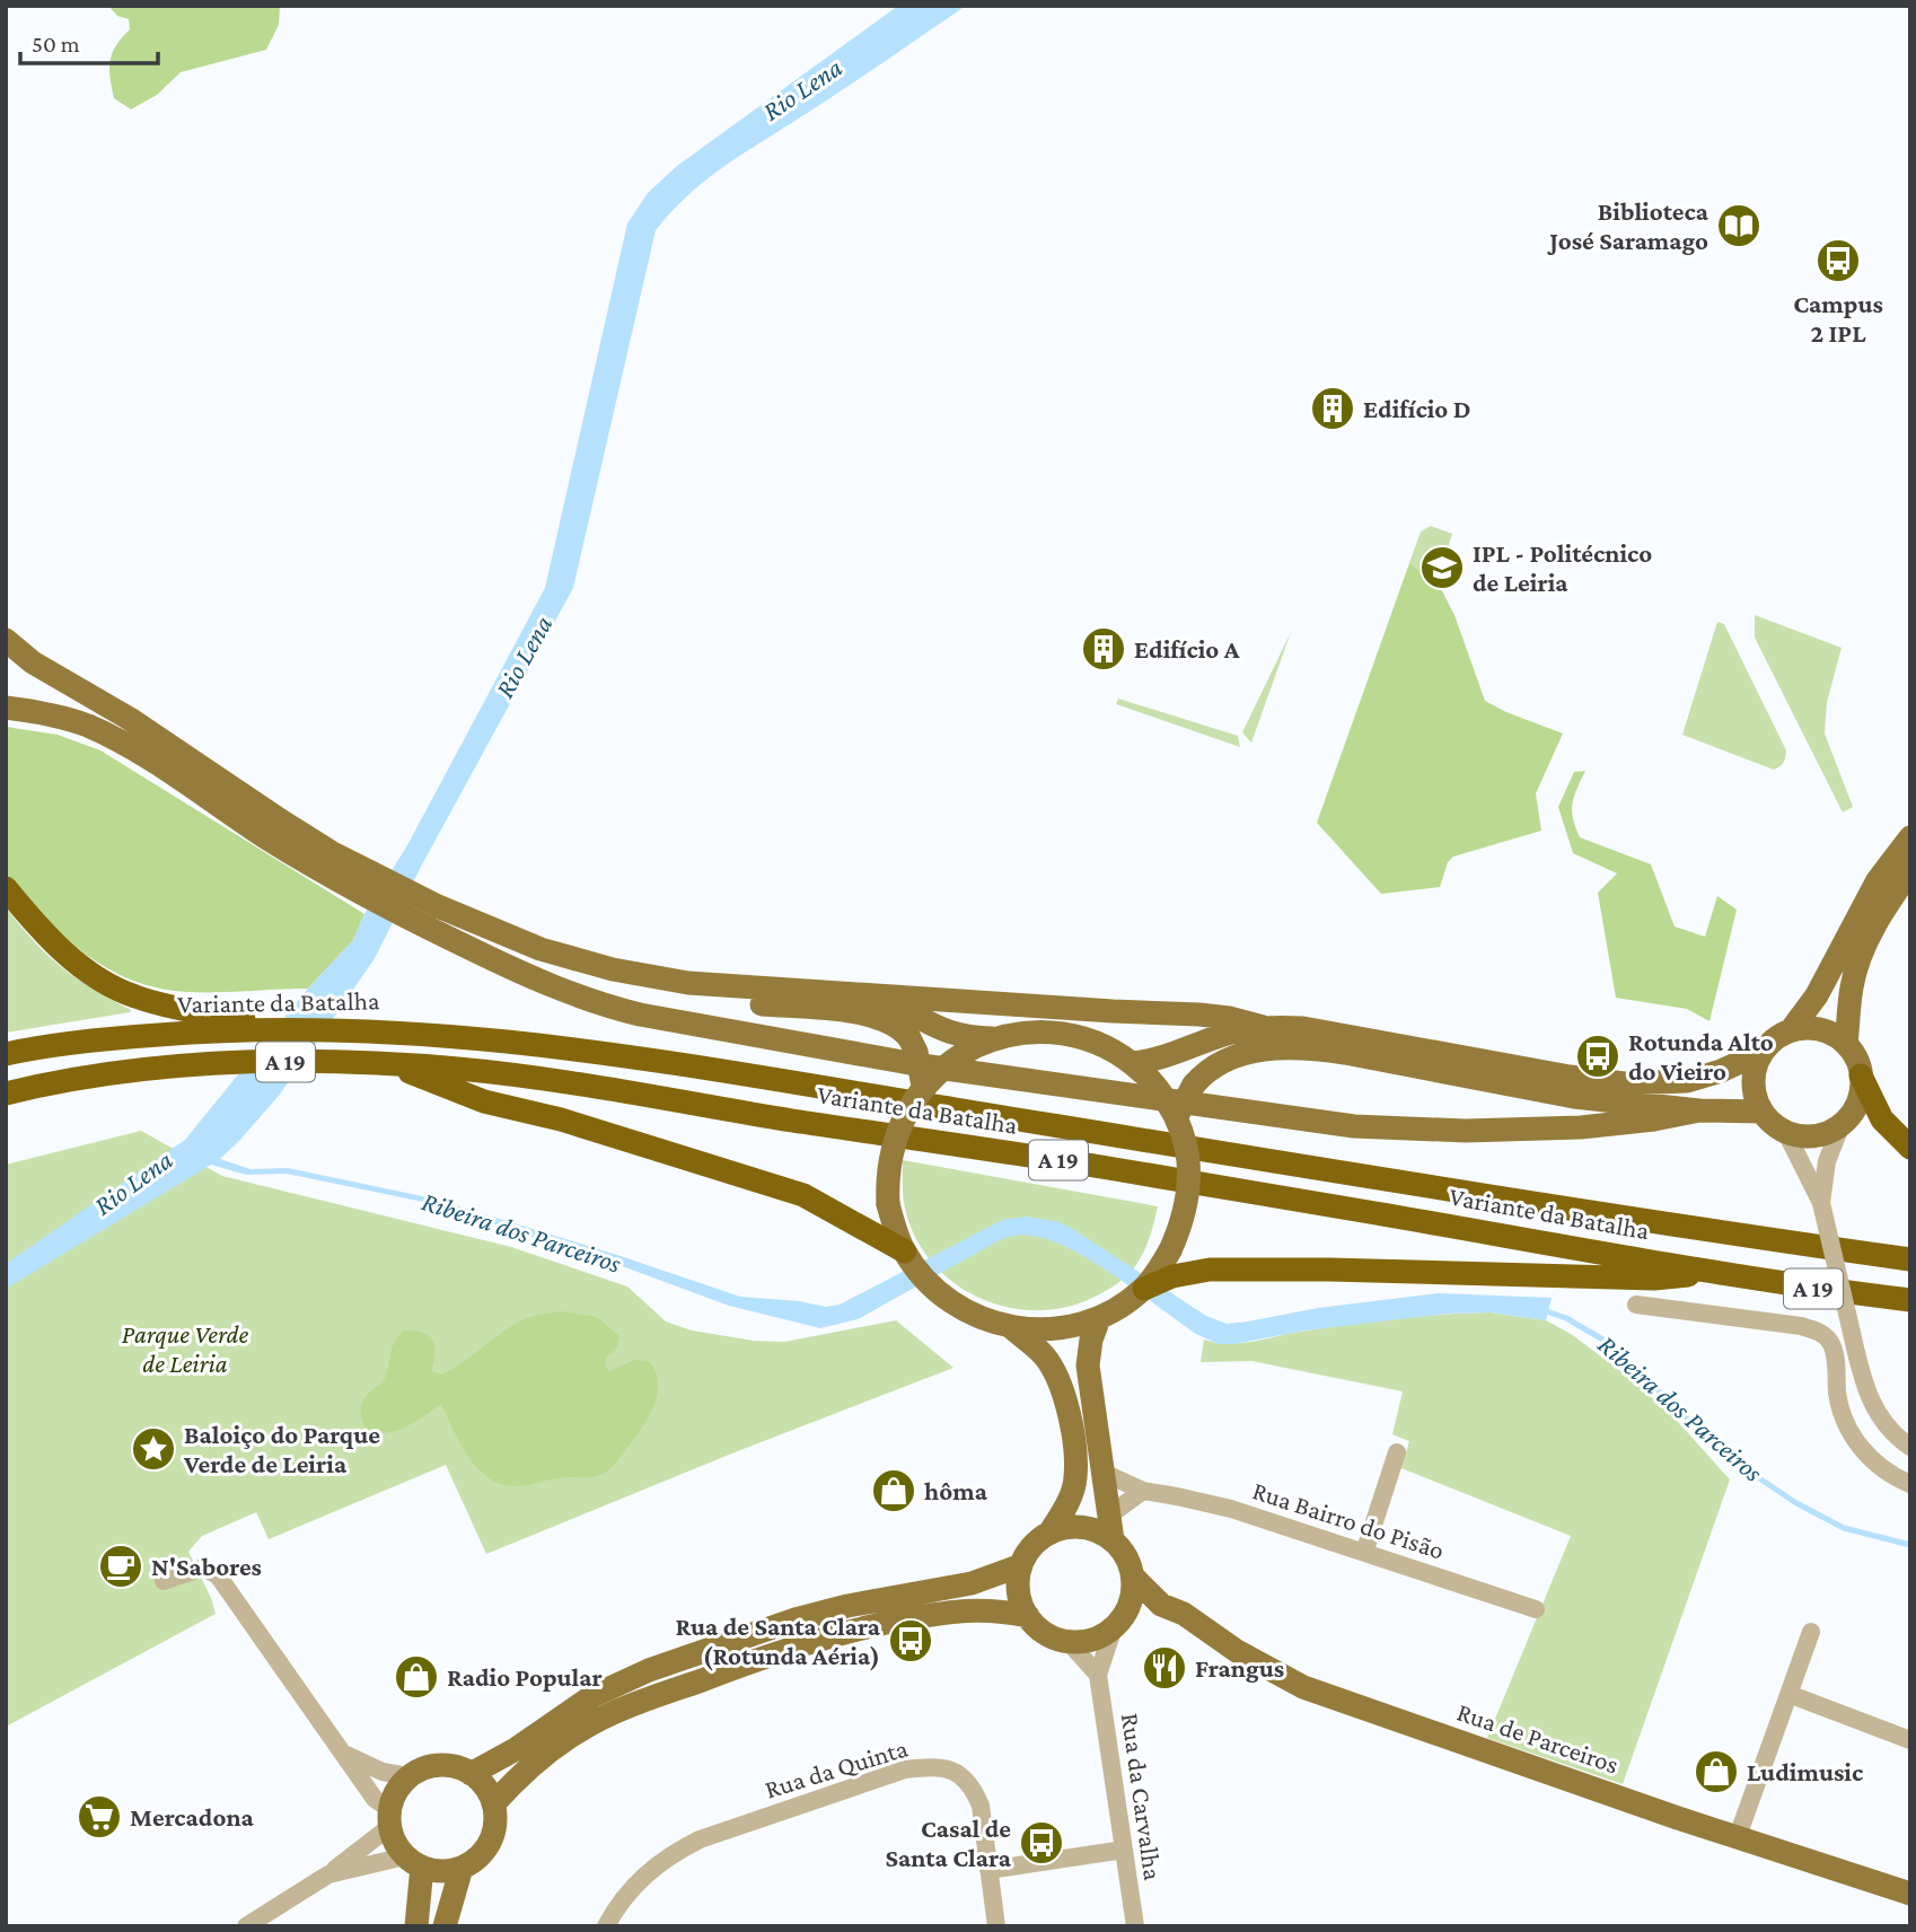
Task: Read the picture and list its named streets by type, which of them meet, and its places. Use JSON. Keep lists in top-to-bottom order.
{
  "streets": {
    "highway": ["Variante da Batalha", "A 19"],
    "main road": ["Rua de Parceiros"],
    "street": ["Rua Bairro do Pisão", "Rua da Quinta", "Rua da Carvalha"]
  },
  "crossings": [
    ["Rua de Parceiros", "Rua da Carvalha"]
  ],
  "water": ["Rio Lena", "Ribeira dos Parceiros"],
  "parks": ["Parque Verde de Leiria"],
  "places": {
    "library": ["Biblioteca José Saramago"],
    "bus stop": [
      "Campus 2 IPL",
      "Rotunda Alto do Vieiro",
      "Rua de Santa Clara (Rotunda Aéria)",
      "Casal de Santa Clara"
    ],
    "building": ["Edifício D", "Edifício A"],
    "school or university": ["IPL - Politécnico de Leiria"],
    "place": ["Baloiço do Parque Verde de Leiria"],
    "shop": ["hôma", "Radio Popular", "Ludimusic"],
    "cafe": ["N'Sabores"],
    "restaurant": ["Frangus"],
    "supermarket": ["Mercadona"]
  },
  "scale_bar": "50 m"
}
